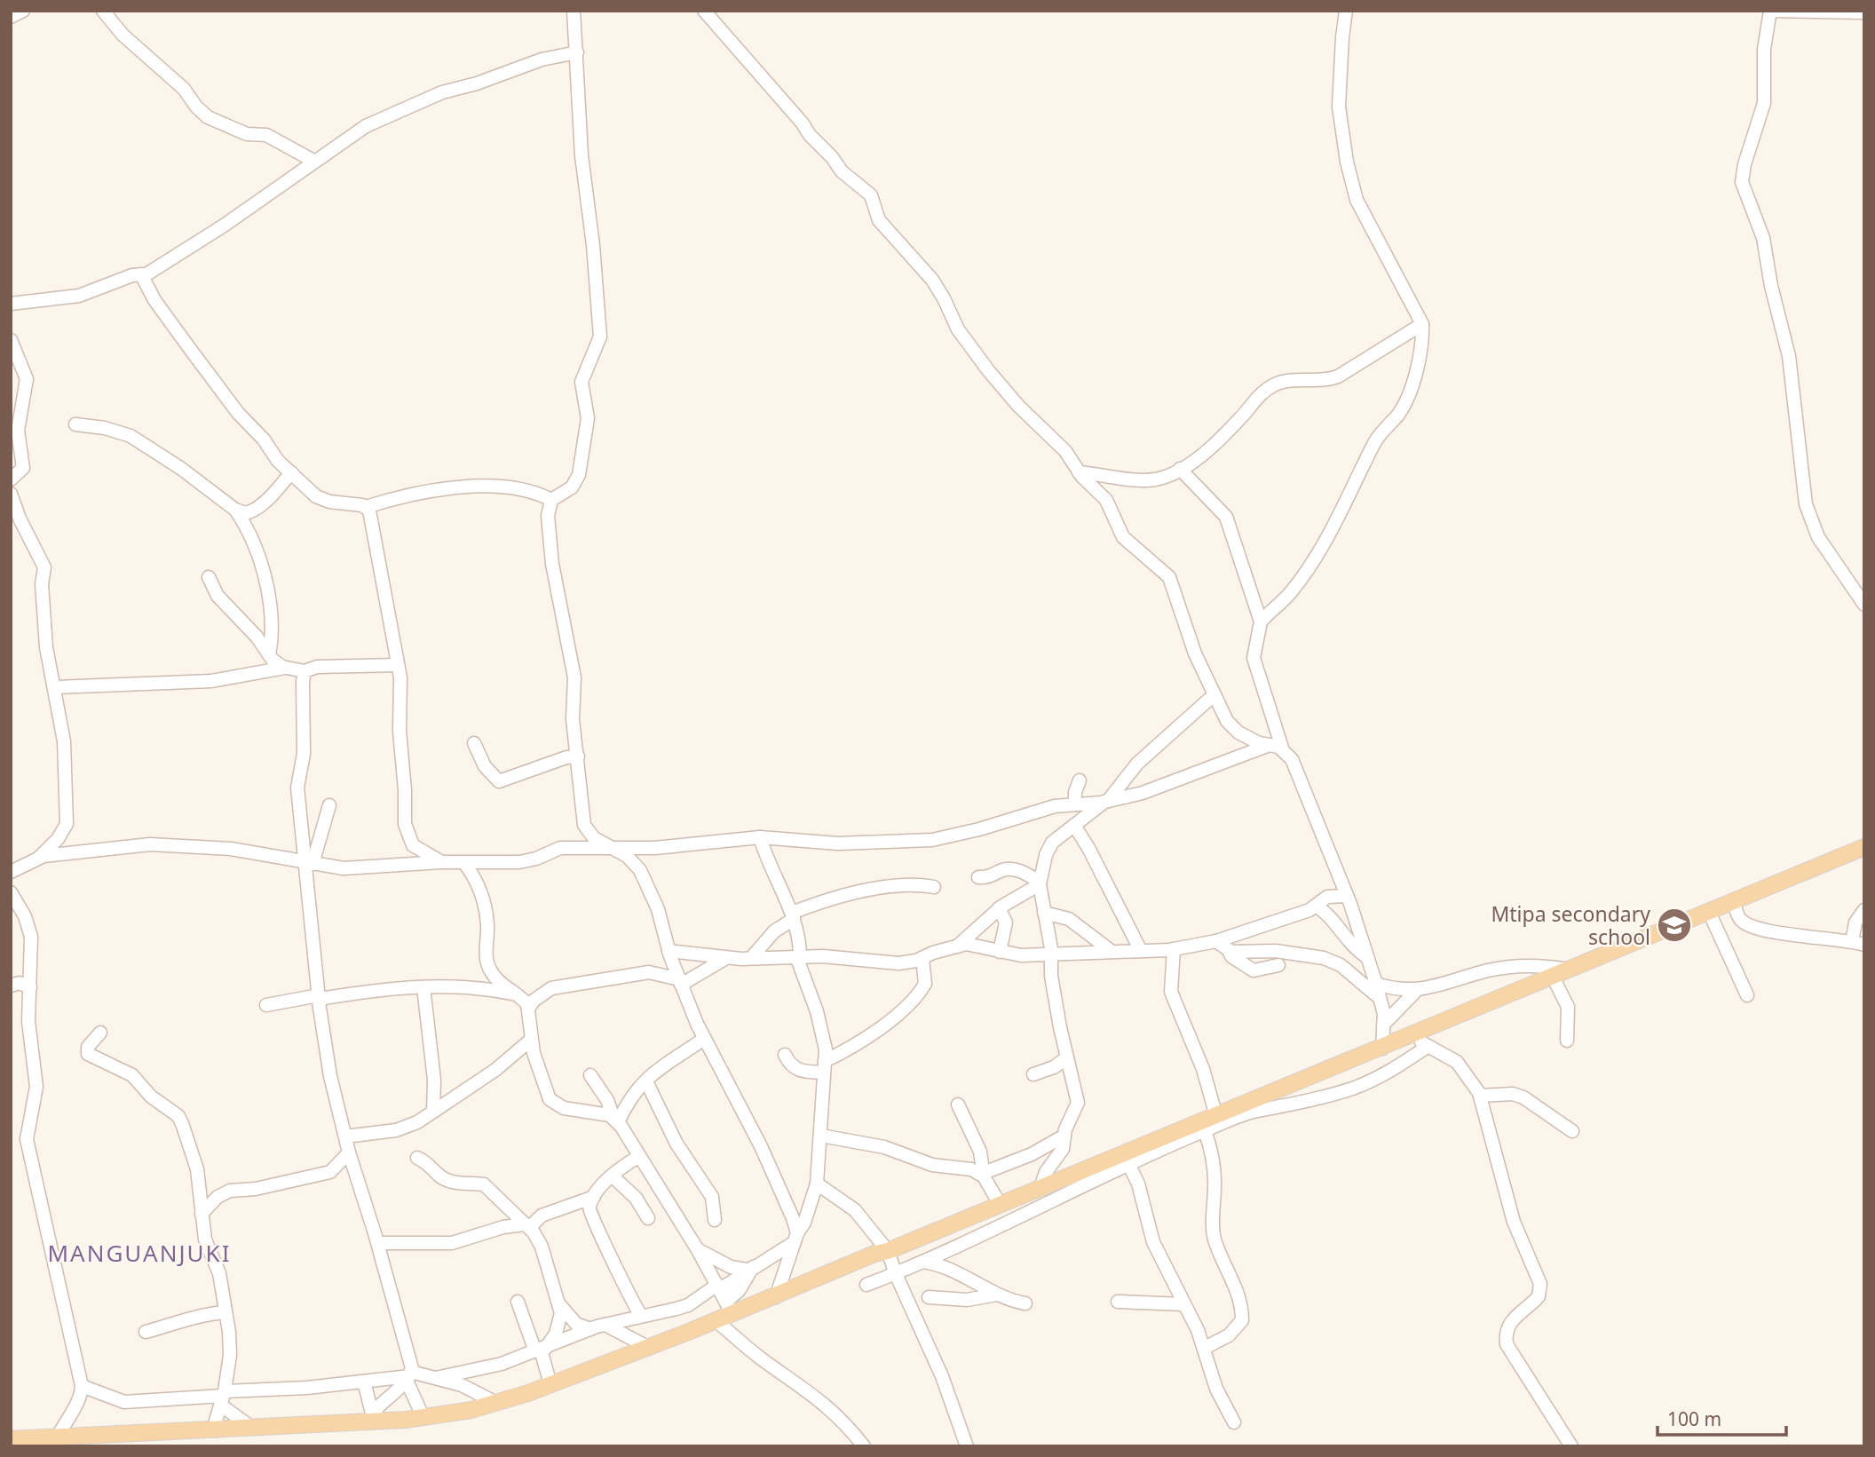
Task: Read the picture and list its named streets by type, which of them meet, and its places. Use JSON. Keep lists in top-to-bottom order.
{
  "districts": ["MANGUANJUKI"],
  "places": {
    "school or university": ["Mtipa secondary school"]
  },
  "scale_bar": "100 m"
}
